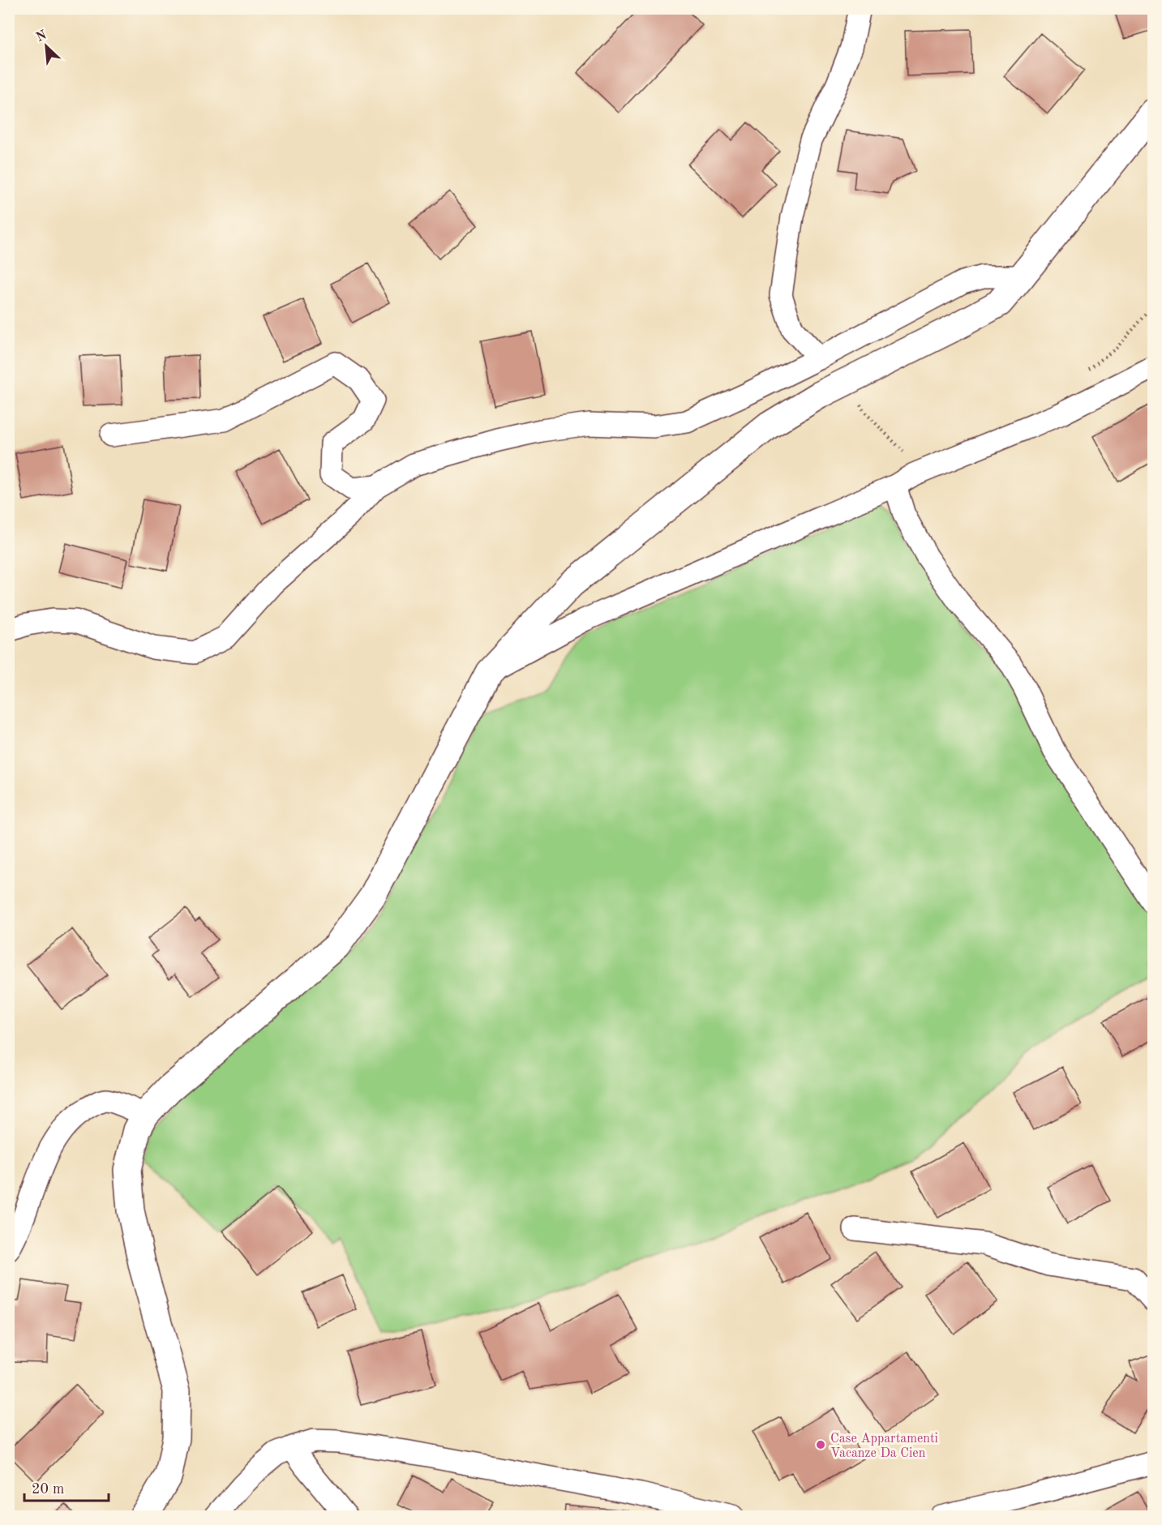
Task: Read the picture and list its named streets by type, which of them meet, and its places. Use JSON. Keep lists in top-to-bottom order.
{
  "places": ["Case Appartamenti Vacanze Da Cien"],
  "scale_bar": "20 m",
  "north": "top left"
}
